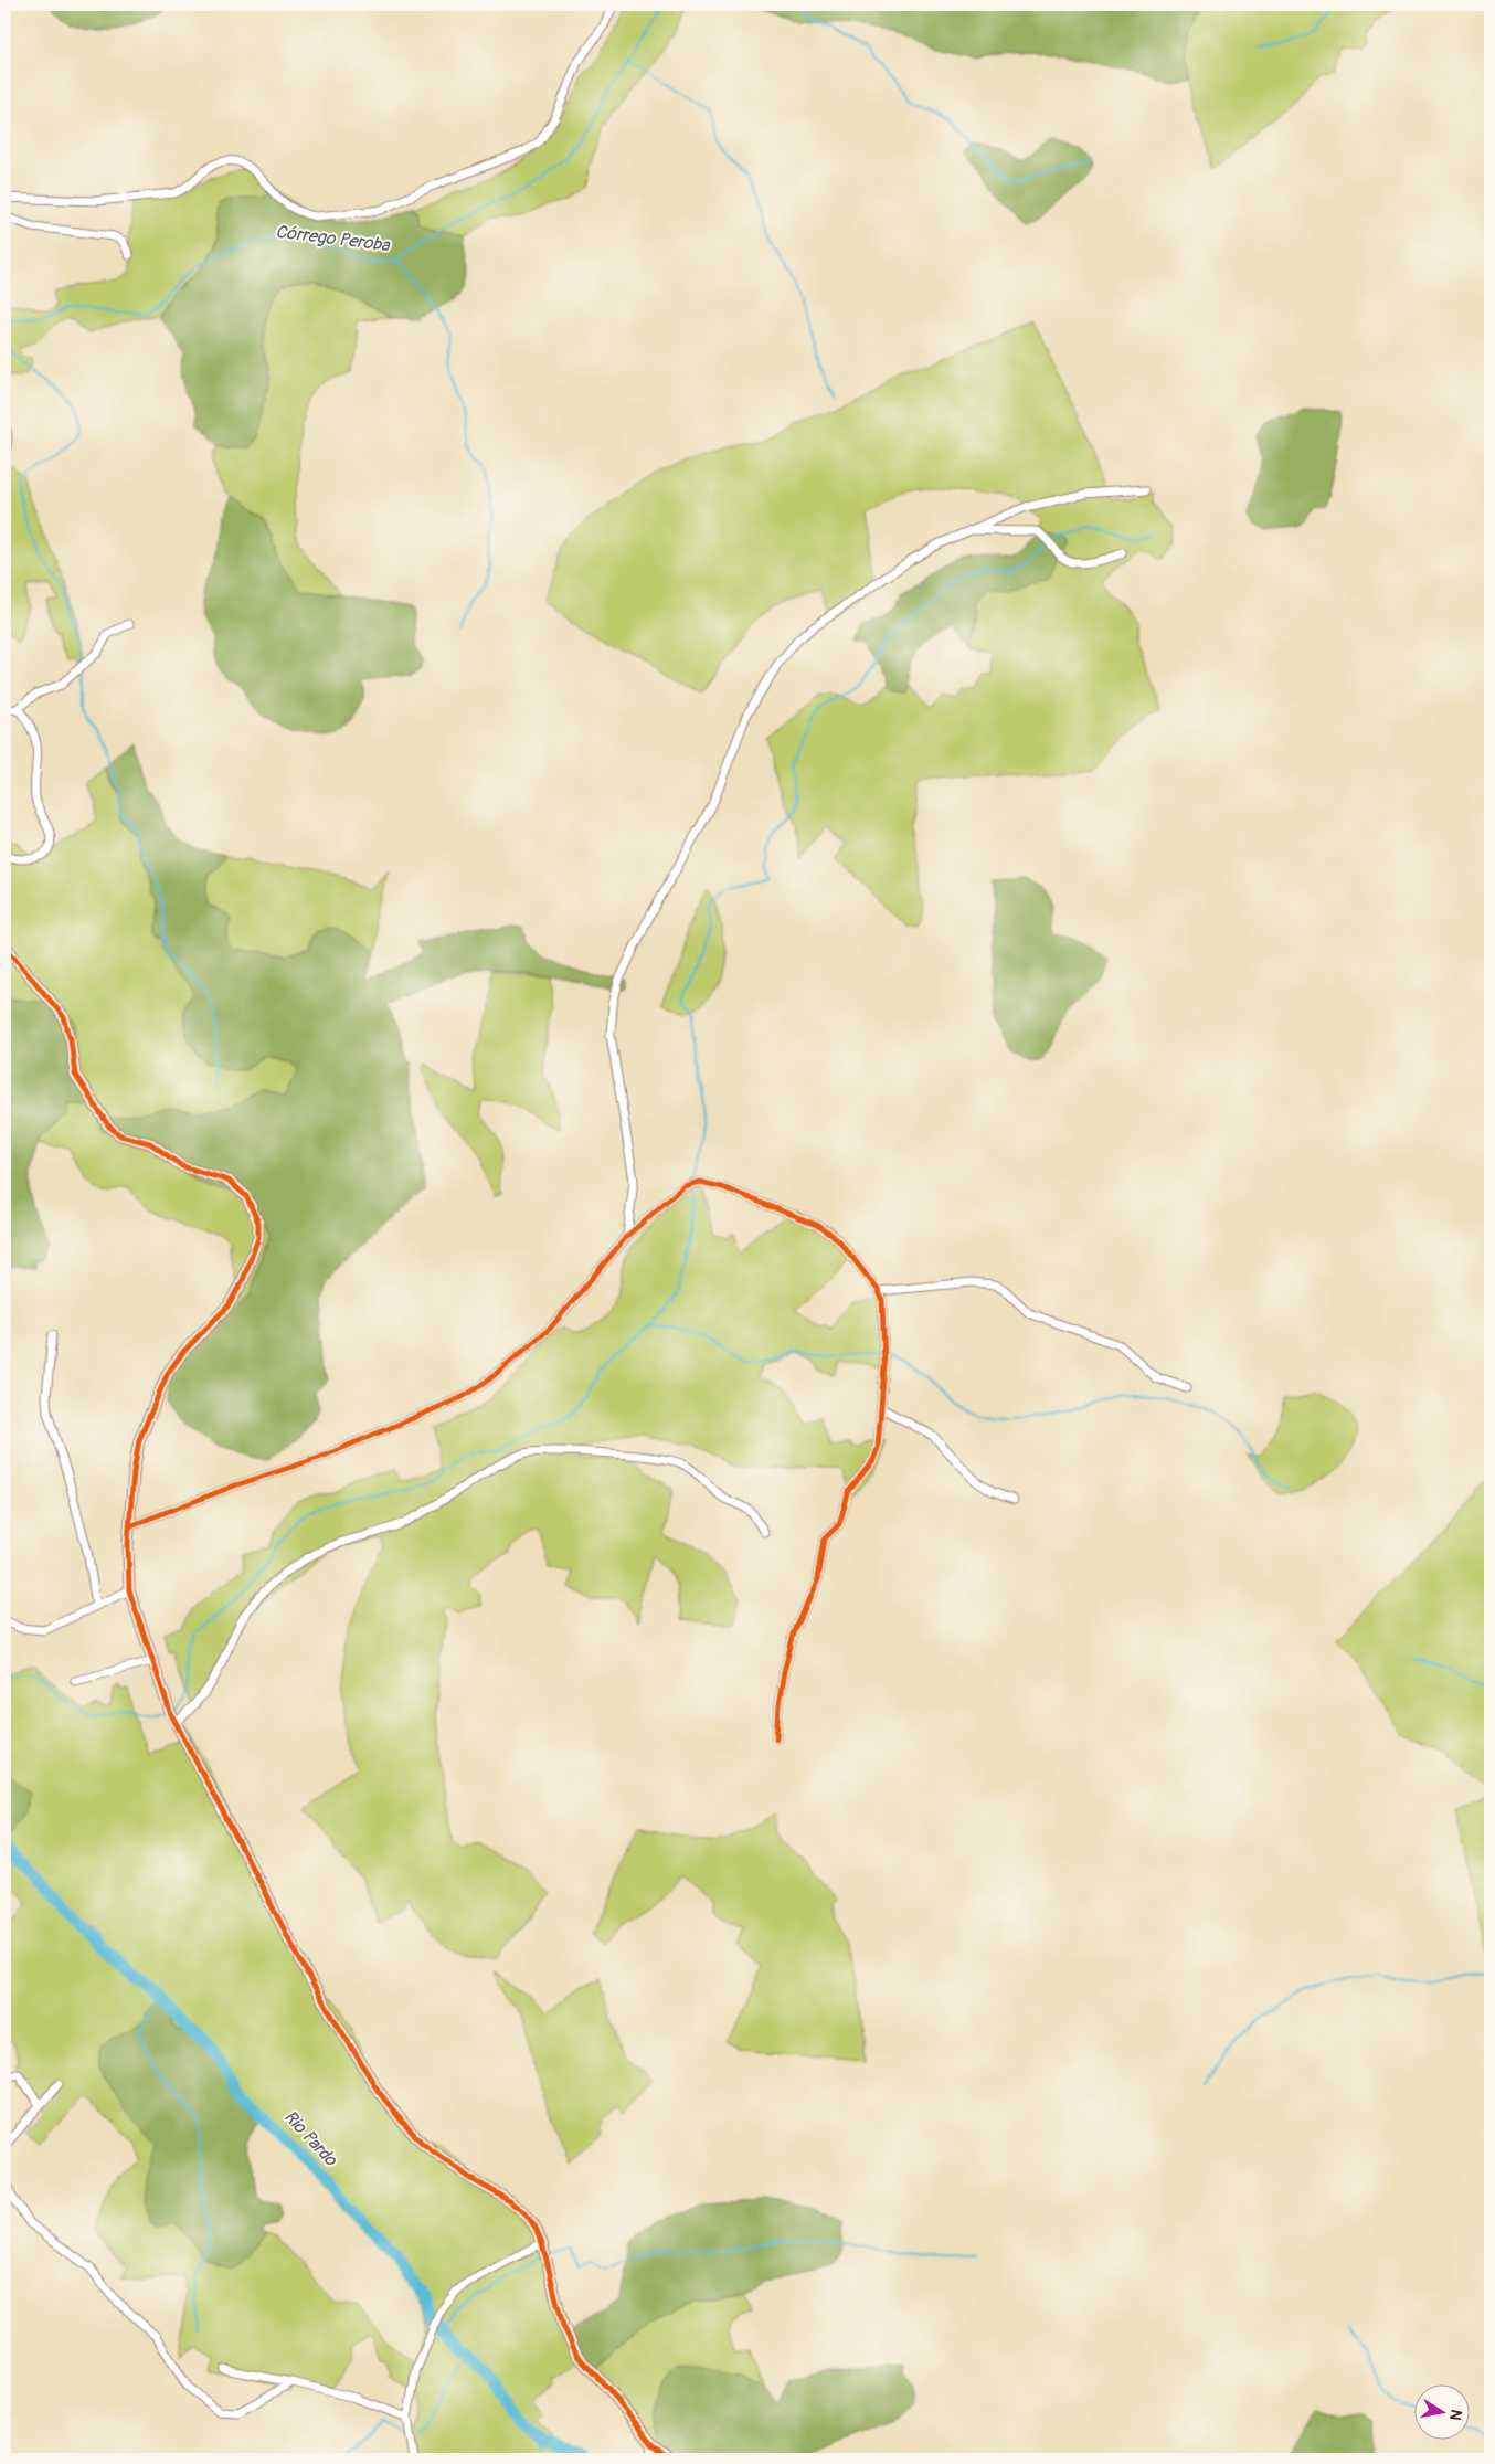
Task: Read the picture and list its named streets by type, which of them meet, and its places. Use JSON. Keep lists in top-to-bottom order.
{
  "water": ["Córrego Peroba", "Rio Pardo"],
  "north": "right"
}
